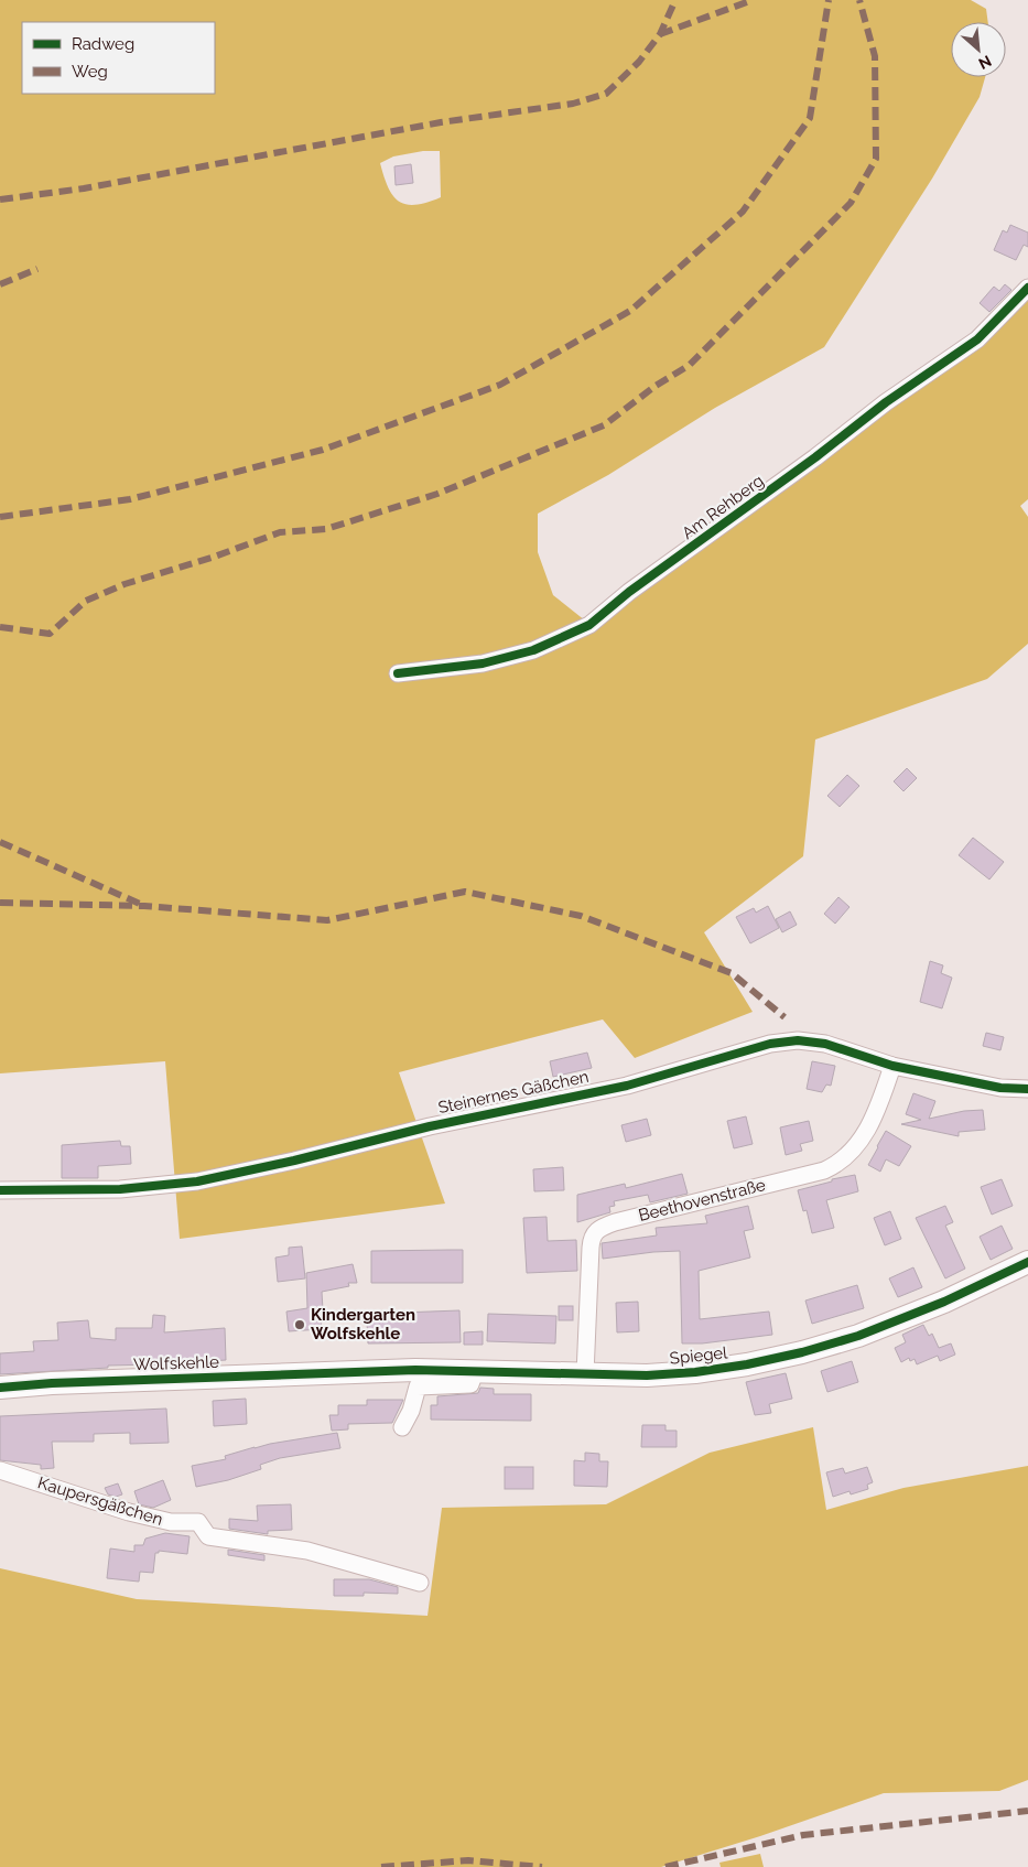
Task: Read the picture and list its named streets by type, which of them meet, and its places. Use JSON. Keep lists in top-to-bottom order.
{
  "streets": {
    "street": [
      "Am Rehberg",
      "Steinernes Gäßchen",
      "Beethovenstraße",
      "Spiegel",
      "Wolfskehle",
      "Kaupersgäßchen"
    ]
  },
  "crossings": [
    ["Steinernes Gäßchen", "Beethovenstraße"],
    ["Beethovenstraße", "Spiegel"],
    ["Spiegel", "Wolfskehle"]
  ],
  "places": ["Kindergarten Wolfskehle"],
  "legend": ["Radweg", "Weg"],
  "north": "bottom right"
}
